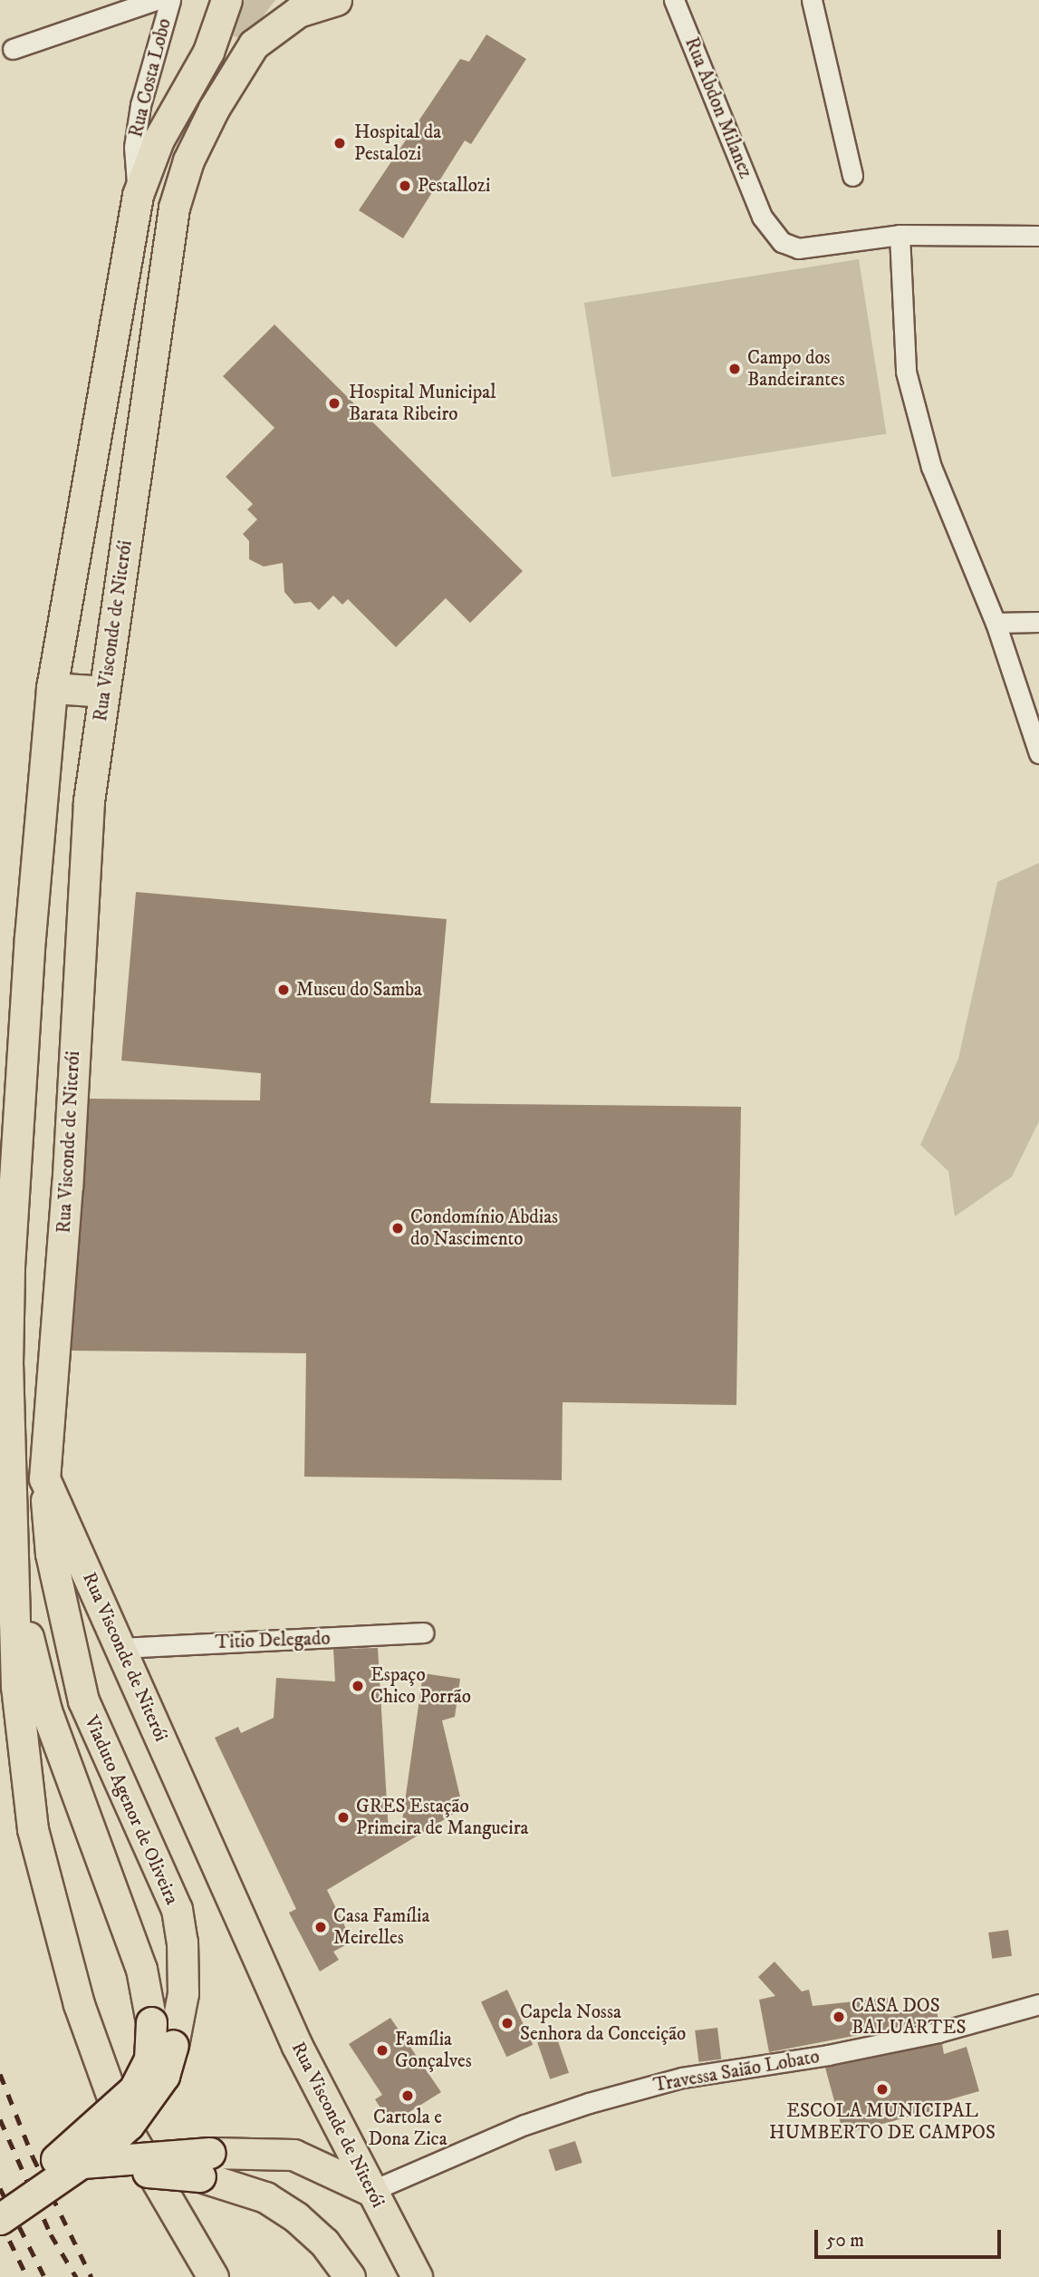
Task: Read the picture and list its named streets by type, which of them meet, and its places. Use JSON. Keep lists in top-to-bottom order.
{
  "streets": {
    "main road": ["Rua Visconde de Niterói", "Viaduto Agenor de Oliveira"],
    "street": [
      "Rua Costa Lobo",
      "Rua Abdon Milanez",
      "Titio Delegado",
      "Travessa Saião Lobato"
    ]
  },
  "crossings": [
    ["Rua Visconde de Niterói", "Titio Delegado"],
    ["Rua Visconde de Niterói", "Viaduto Agenor de Oliveira"],
    ["Rua Visconde de Niterói", "Travessa Saião Lobato"]
  ],
  "places": [
    "Hospital da Pestalozi",
    "Pestallozi",
    "Campo dos Bandeirantes",
    "Hospital Municipal Barata Ribeiro",
    "Museu do Samba",
    "Condomínio Abdias do Nascimento",
    "Espaço Chico Porrão",
    "GRES Estação Primeira de Mangueira",
    "Casa Família Meirelles",
    "CASA DOS BALUARTES",
    "Capela Nossa Senhora da Conceição",
    "Família Gonçalves",
    "ESCOLA MUNICIPAL HUMBERTO DE CAMPOS",
    "Cartola e Dona Zica"
  ],
  "scale_bar": "50 m"
}
